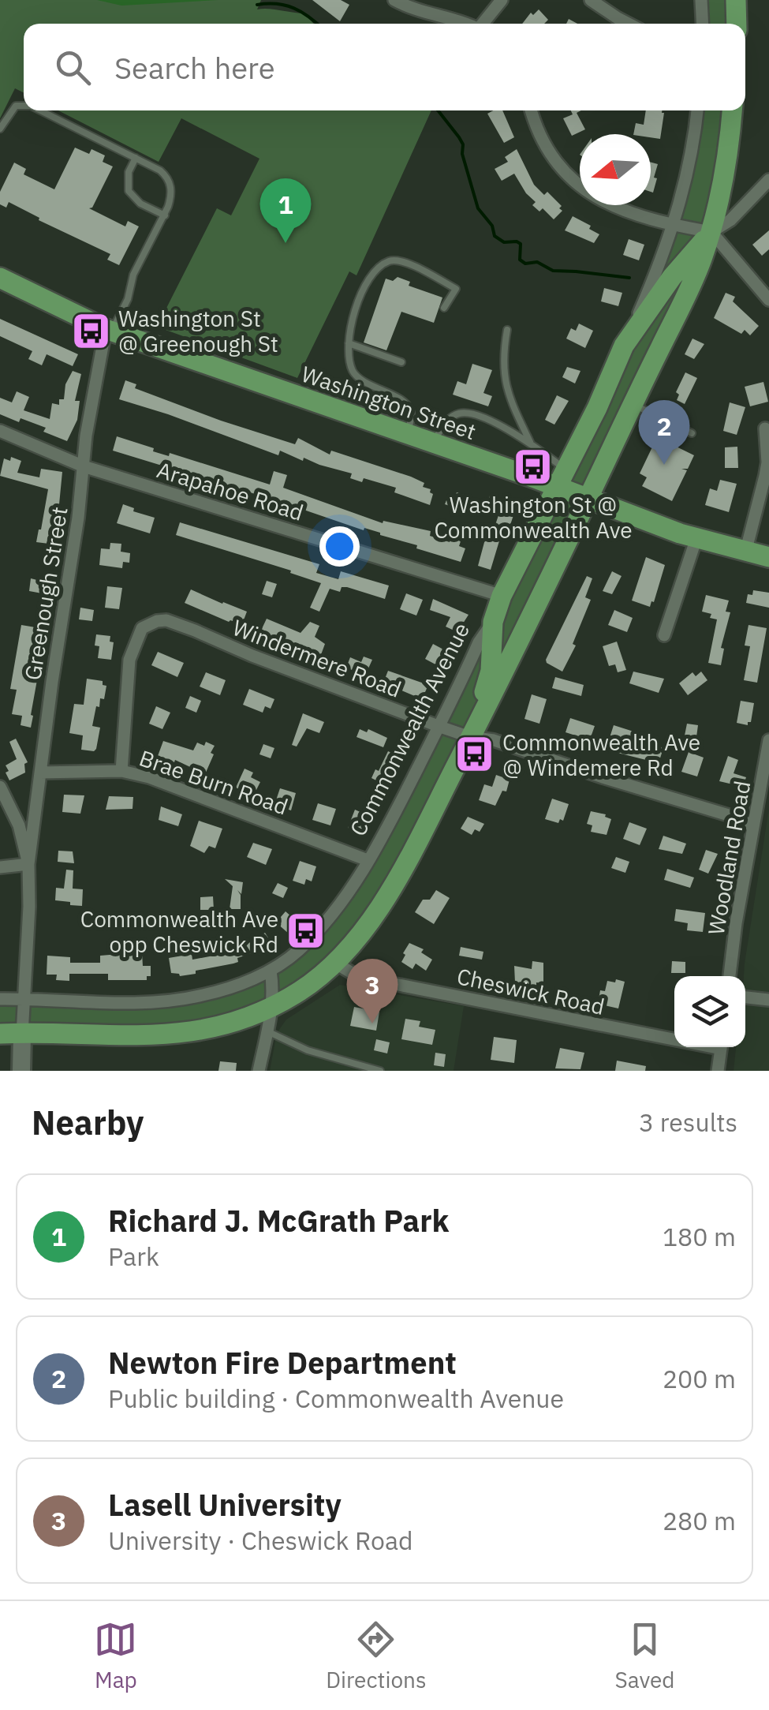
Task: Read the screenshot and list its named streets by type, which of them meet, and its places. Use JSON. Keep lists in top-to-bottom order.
{
  "streets": {
    "main road": ["Washington Street", "Commonwealth Avenue"],
    "street": [
      "Arapahoe Road",
      "Greenough Street",
      "Windermere Road",
      "Brae Burn Road",
      "Woodland Road",
      "Cheswick Road"
    ]
  },
  "crossings": [
    ["Washington Street", "Greenough Street"],
    ["Washington Street", "Commonwealth Avenue"],
    ["Arapahoe Road", "Greenough Street"],
    ["Arapahoe Road", "Commonwealth Avenue"],
    ["Greenough Street", "Brae Burn Road"],
    ["Windermere Road", "Commonwealth Avenue"],
    ["Windermere Road", "Brae Burn Road"],
    ["Windermere Road", "Woodland Road"],
    ["Commonwealth Avenue", "Brae Burn Road"],
    ["Commonwealth Avenue", "Cheswick Road"]
  ],
  "places": {
    "bus stop": [
      "Washington St @ Greenough St",
      "Washington St @ Commonwealth Ave",
      "Commonwealth Ave @ Windemere Rd",
      "Commonwealth Ave opp Cheswick Rd"
    ]
  },
  "north": "left",
  "page": {
    "search": "Search here",
    "pins": ["1", "2", "3"],
    "heading": ["Nearby", "3 results"],
    "list": [
      {
        "mark": "1",
        "name": "Richard J. McGrath Park",
        "note": "Park",
        "value": "180 m"
      },
      {
        "mark": "2",
        "name": "Newton Fire Department",
        "note": "Public building · Commonwealth Avenue",
        "value": "200 m"
      },
      {
        "mark": "3",
        "name": "Lasell University",
        "note": "University · Cheswick Road",
        "value": "280 m"
      }
    ],
    "nav": ["Map", "Directions", "Saved"]
  }
}
